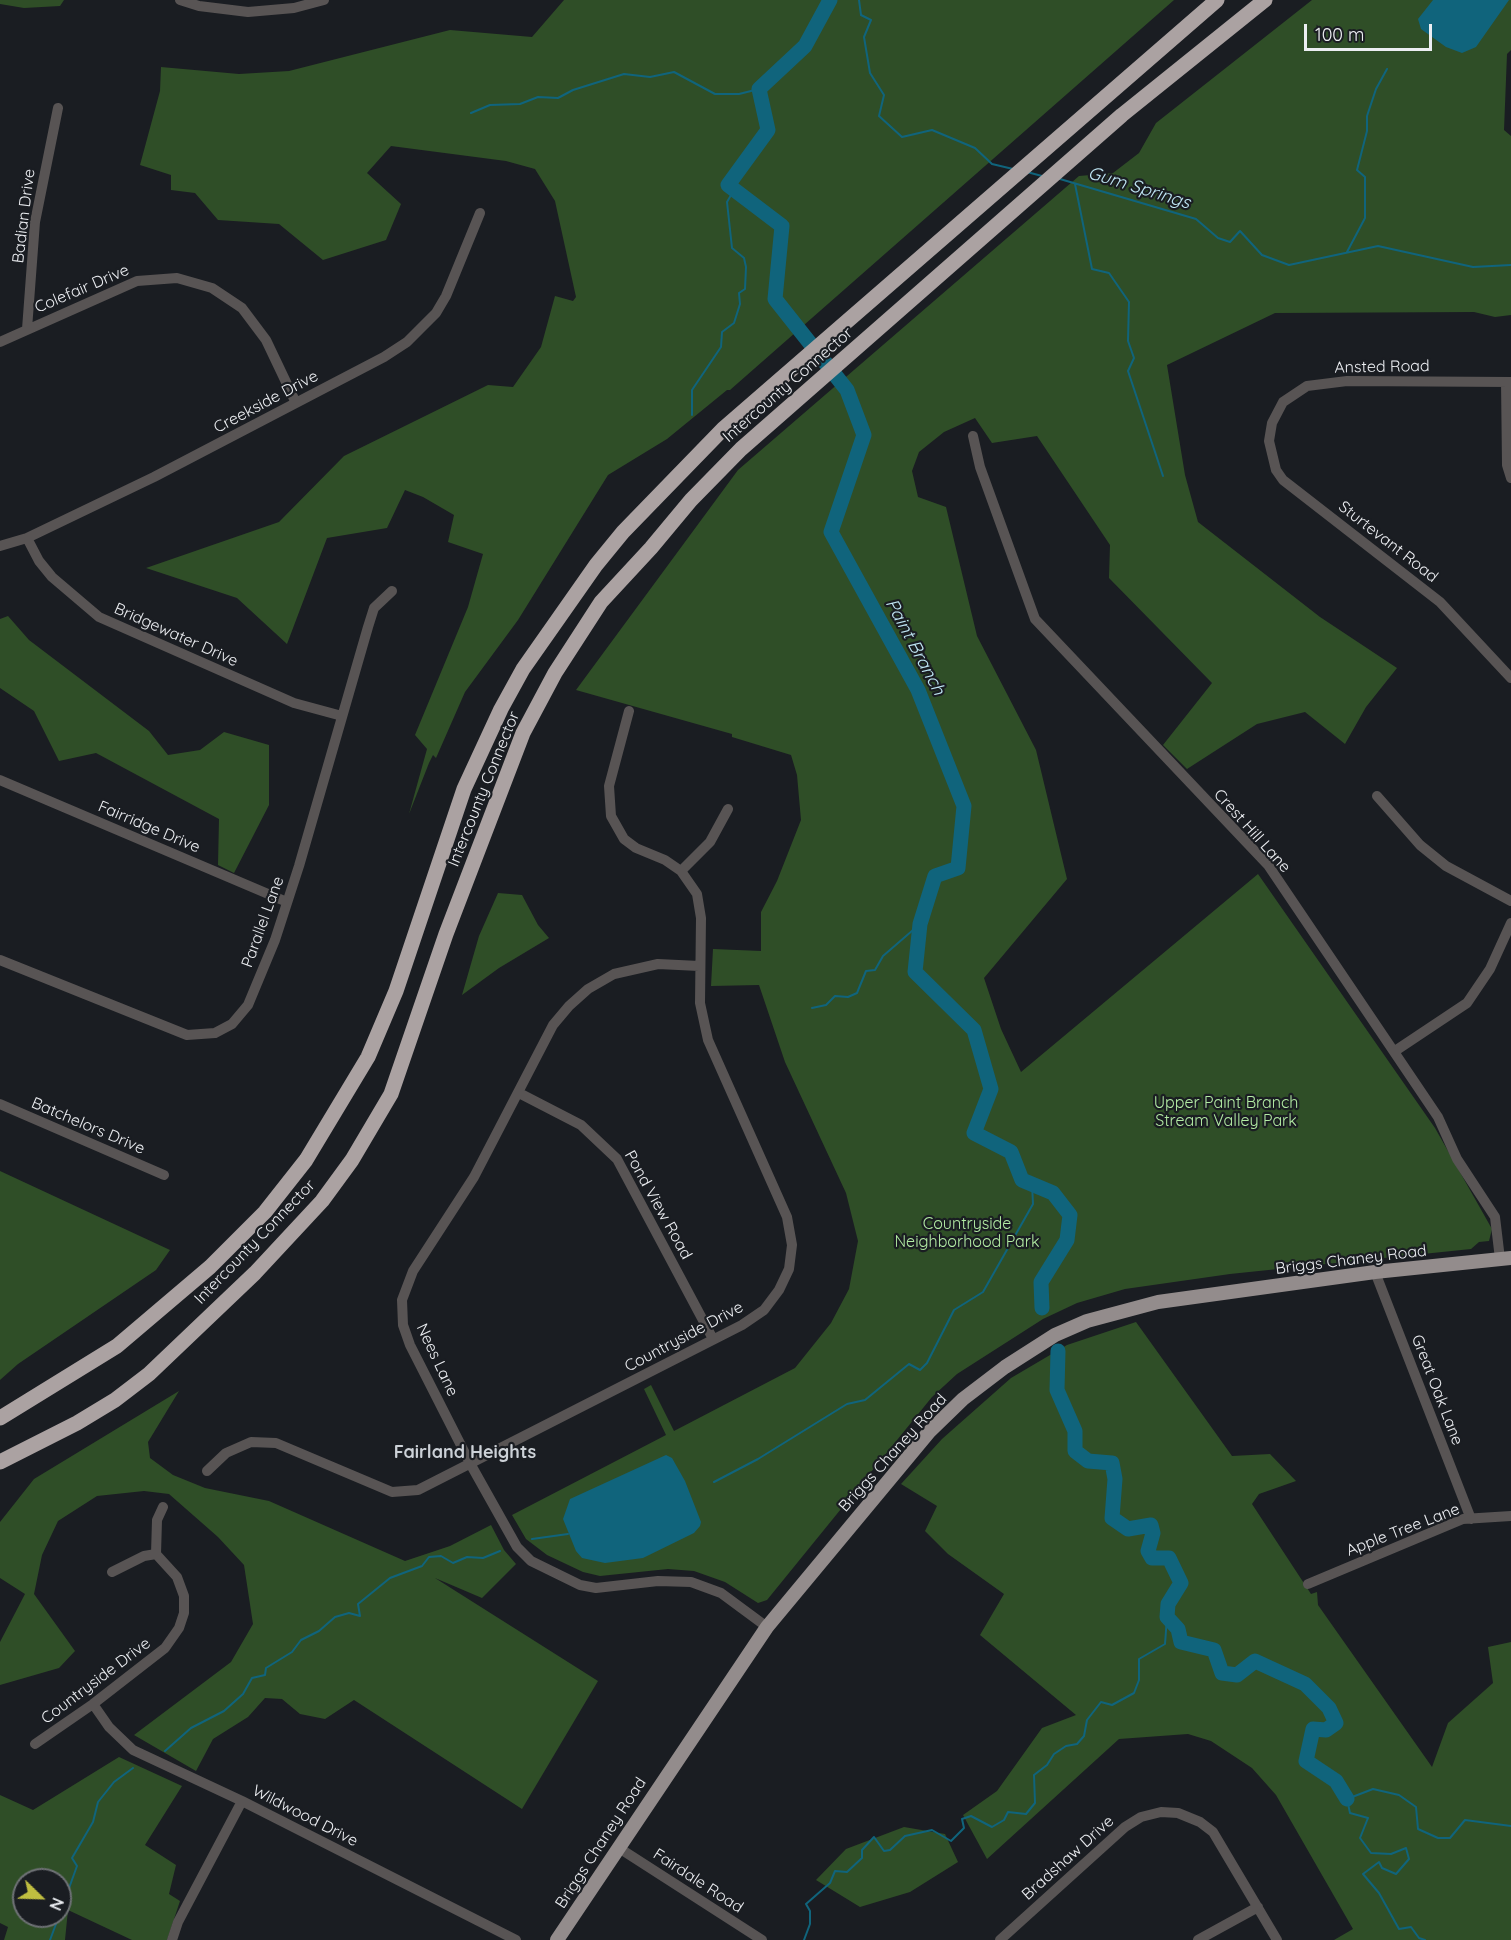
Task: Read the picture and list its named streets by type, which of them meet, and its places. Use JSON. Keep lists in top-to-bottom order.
{
  "streets": {
    "highway": ["Intercounty Connector"],
    "main road": ["Briggs Chaney Road"],
    "street": [
      "Badian Drive",
      "Colefair Drive",
      "Ansted Road",
      "Creekside Drive",
      "Sturtevant Road",
      "Bridgewater Drive",
      "Fairridge Drive",
      "Crest Hill Lane",
      "Parallel Lane",
      "Batchelors Drive",
      "Pond View Road",
      "Countryside Drive",
      "Nees Lane",
      "Great Oak Lane",
      "Apple Tree Lane",
      "Wildwood Drive",
      "Bradshaw Drive",
      "Fairdale Road"
    ]
  },
  "crossings": [
    ["Badian Drive", "Colefair Drive"],
    ["Colefair Drive", "Creekside Drive"],
    ["Ansted Road", "Sturtevant Road"],
    ["Creekside Drive", "Bridgewater Drive"],
    ["Bridgewater Drive", "Parallel Lane"],
    ["Fairridge Drive", "Parallel Lane"],
    ["Crest Hill Lane", "Briggs Chaney Road"],
    ["Pond View Road", "Countryside Drive"],
    ["Pond View Road", "Nees Lane"],
    ["Briggs Chaney Road", "Nees Lane"],
    ["Briggs Chaney Road", "Great Oak Lane"],
    ["Briggs Chaney Road", "Fairdale Road"],
    ["Countryside Drive", "Nees Lane"],
    ["Countryside Drive", "Wildwood Drive"],
    ["Great Oak Lane", "Apple Tree Lane"]
  ],
  "districts": ["Fairland Heights"],
  "water": ["Gum Springs", "Paint Branch"],
  "parks": ["Upper Paint Branch Stream Valley Park", "Countryside Neighborhood Park"],
  "scale_bar": "100 m",
  "north": "bottom right"
}
